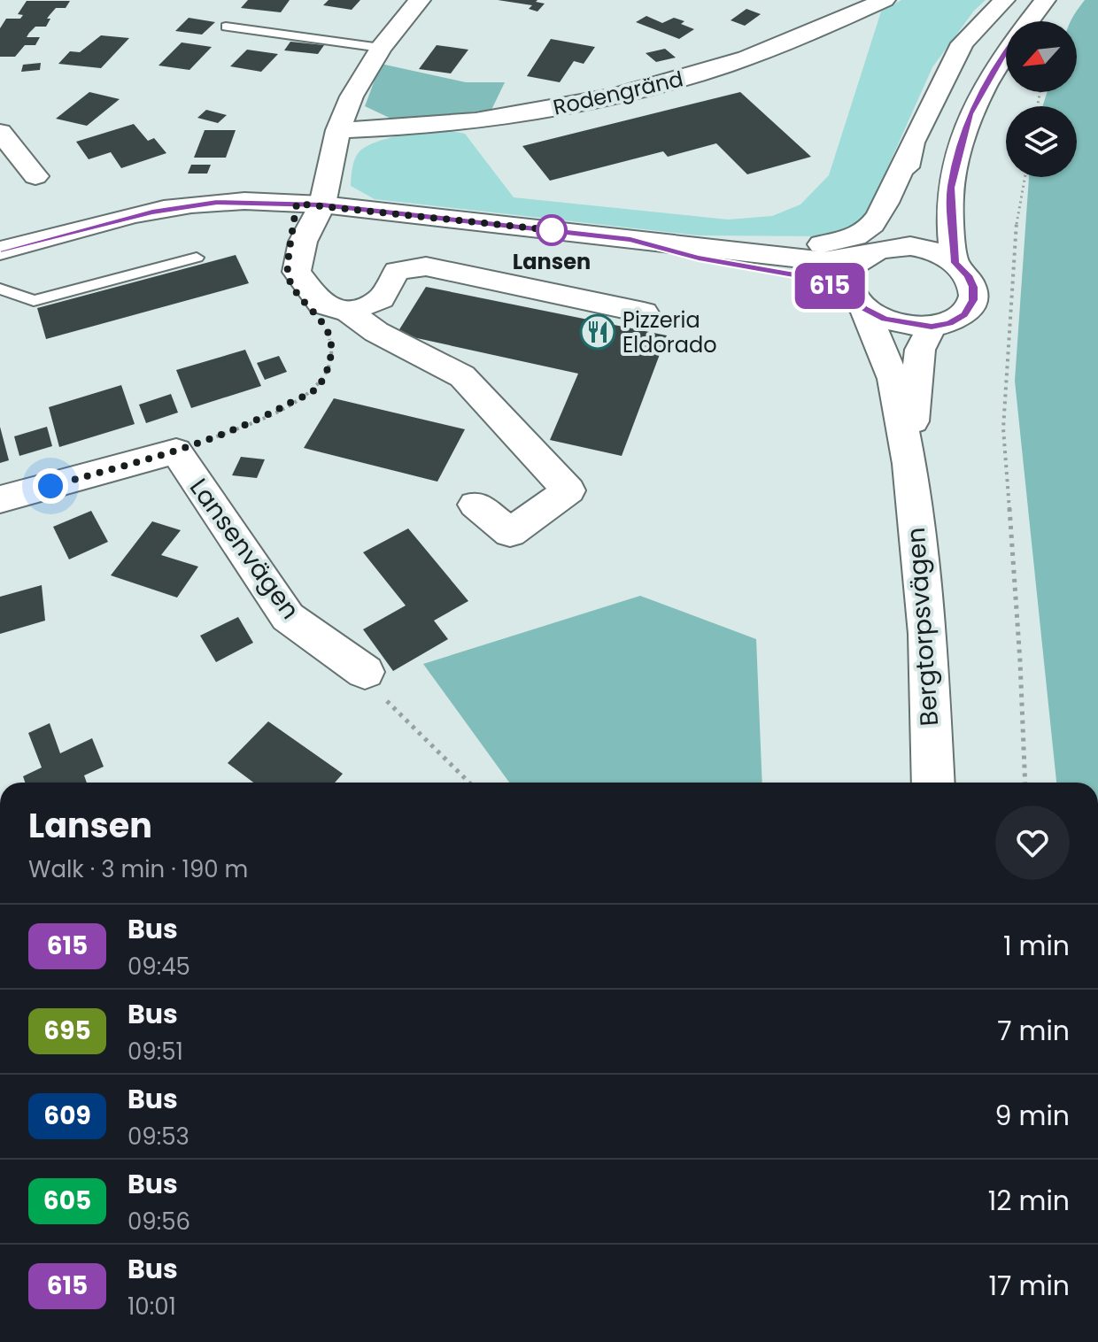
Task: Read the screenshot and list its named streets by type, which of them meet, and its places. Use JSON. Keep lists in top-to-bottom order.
{
  "streets": {
    "street": ["Rodengränd", "Lansenvägen", "Bergtorpsvägen"]
  },
  "places": {
    "other": ["Lansen"],
    "restaurant": ["Pizzeria Eldorado"]
  },
  "lines": ["bus line 615"],
  "north": "bottom left",
  "page": {
    "on_map": "615",
    "heading": ["Lansen", "Walk · 3 min · 190 m"],
    "list": [
      {
        "mark": "615",
        "name": "Bus",
        "note": "09:45",
        "value": "1 min"
      },
      {
        "mark": "695",
        "name": "Bus",
        "note": "09:51",
        "value": "7 min"
      },
      {
        "mark": "609",
        "name": "Bus",
        "note": "09:53",
        "value": "9 min"
      },
      {
        "mark": "605",
        "name": "Bus",
        "note": "09:56",
        "value": "12 min"
      },
      {
        "mark": "615",
        "name": "Bus",
        "note": "10:01",
        "value": "17 min"
      }
    ]
  }
}
